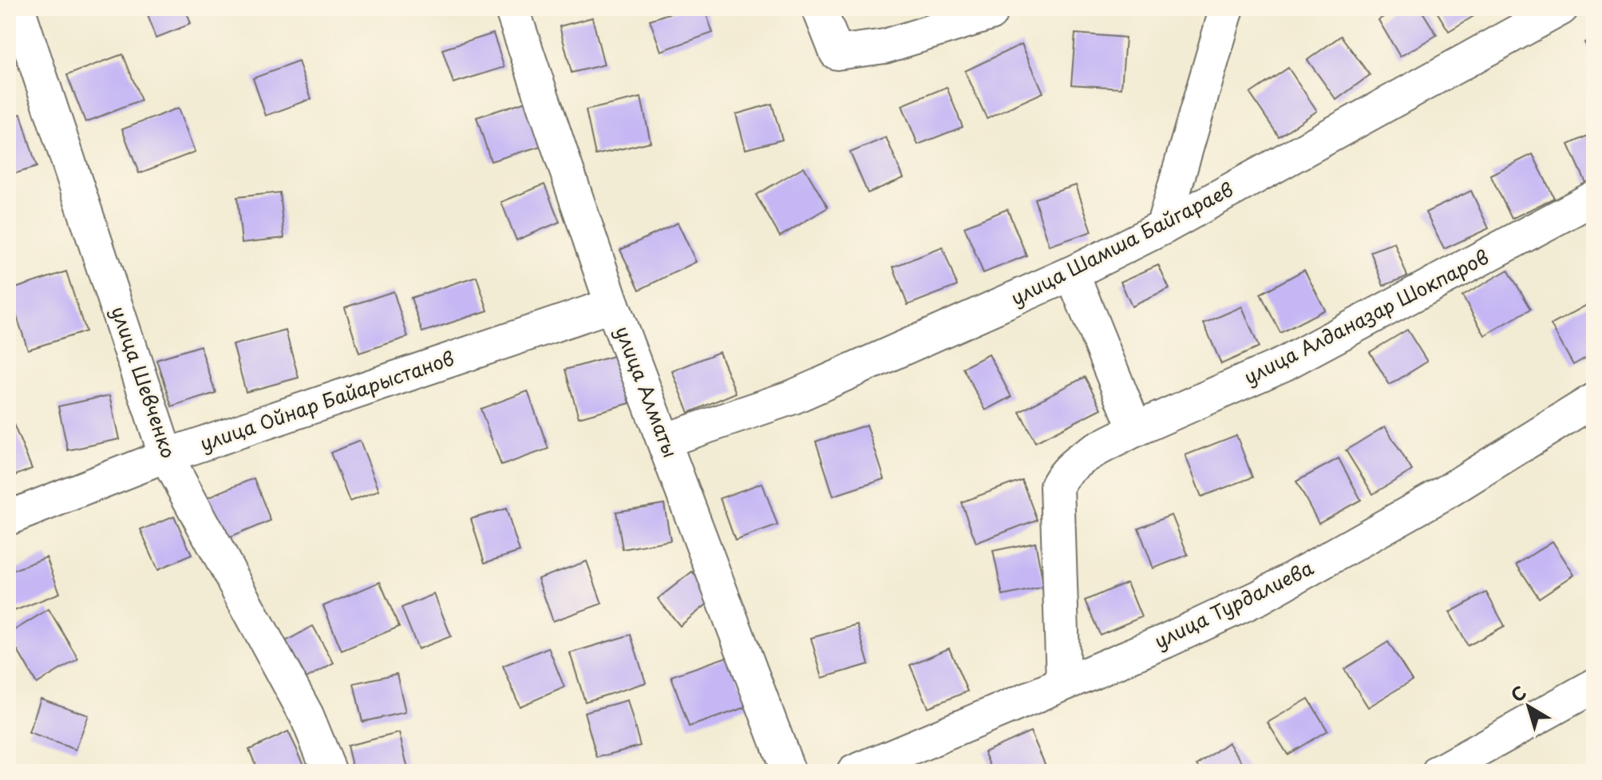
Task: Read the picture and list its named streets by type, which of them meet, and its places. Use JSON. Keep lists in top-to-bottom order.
{
  "streets": {
    "street": [
      "улица Шамша Байгараев",
      "улица Алданазар Шокпаров",
      "улица Шевченко",
      "улица Алматы",
      "улица Ойнар Байарыстанов",
      "улица Турдалиева"
    ]
  },
  "crossings": [
    ["улица Шамша Байгараев", "улица Алматы"],
    ["улица Алданазар Шокпаров", "улица Турдалиева"],
    ["улица Шевченко", "улица Ойнар Байарыстанов"],
    ["улица Алматы", "улица Ойнар Байарыстанов"]
  ],
  "north": "top left"
}
